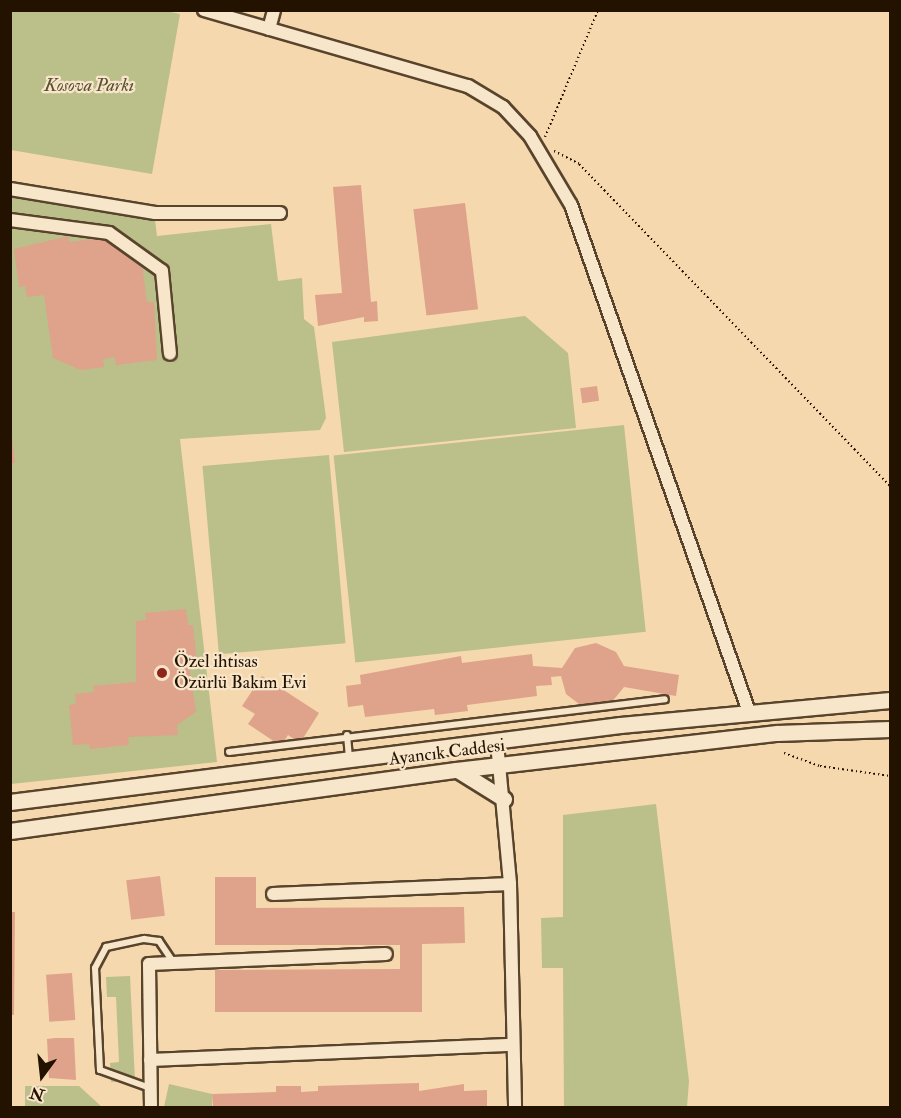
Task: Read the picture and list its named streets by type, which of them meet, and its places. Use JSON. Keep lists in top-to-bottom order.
{
  "streets": {
    "street": ["Ayancık Caddesi"]
  },
  "parks": ["Kosova Parkı"],
  "places": ["Özel ihtisas Özürlü Bakım Evi"],
  "north": "bottom"
}
